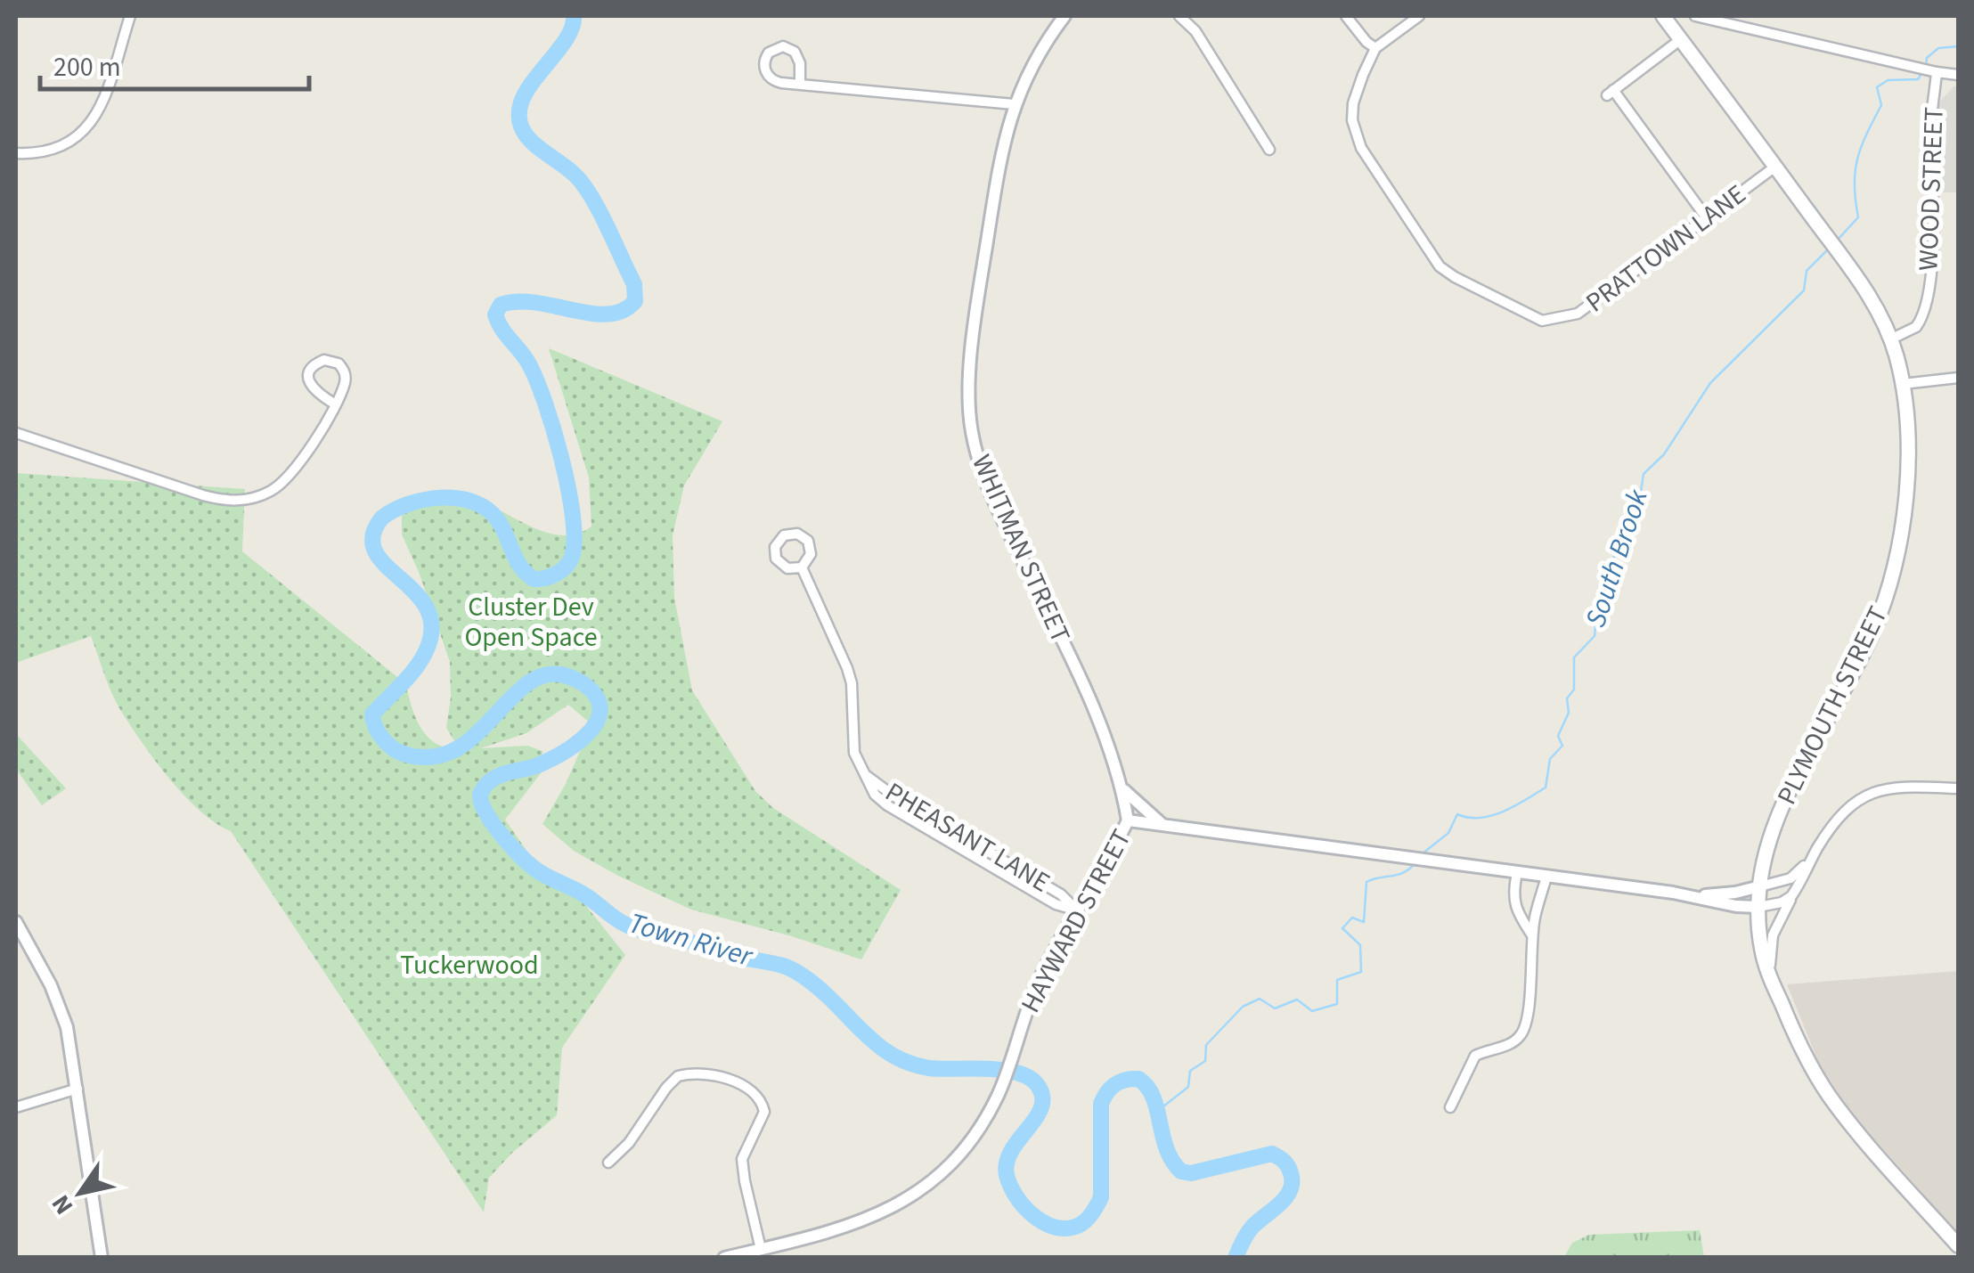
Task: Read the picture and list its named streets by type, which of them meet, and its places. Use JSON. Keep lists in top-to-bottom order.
{
  "streets": {
    "main road": ["PLYMOUTH STREET"],
    "street": [
      "WOOD STREET",
      "PRATTOWN LANE",
      "WHITMAN STREET",
      "PHEASANT LANE",
      "HAYWARD STREET"
    ]
  },
  "crossings": [
    ["WOOD STREET", "PLYMOUTH STREET"],
    ["PRATTOWN LANE", "PLYMOUTH STREET"],
    ["WHITMAN STREET", "HAYWARD STREET"],
    ["PLYMOUTH STREET", "HAYWARD STREET"],
    ["PHEASANT LANE", "HAYWARD STREET"]
  ],
  "water": ["South Brook", "Town River"],
  "parks": ["Cluster Dev Open Space", "Tuckerwood"],
  "scale_bar": "200 m",
  "north": "bottom left"
}
